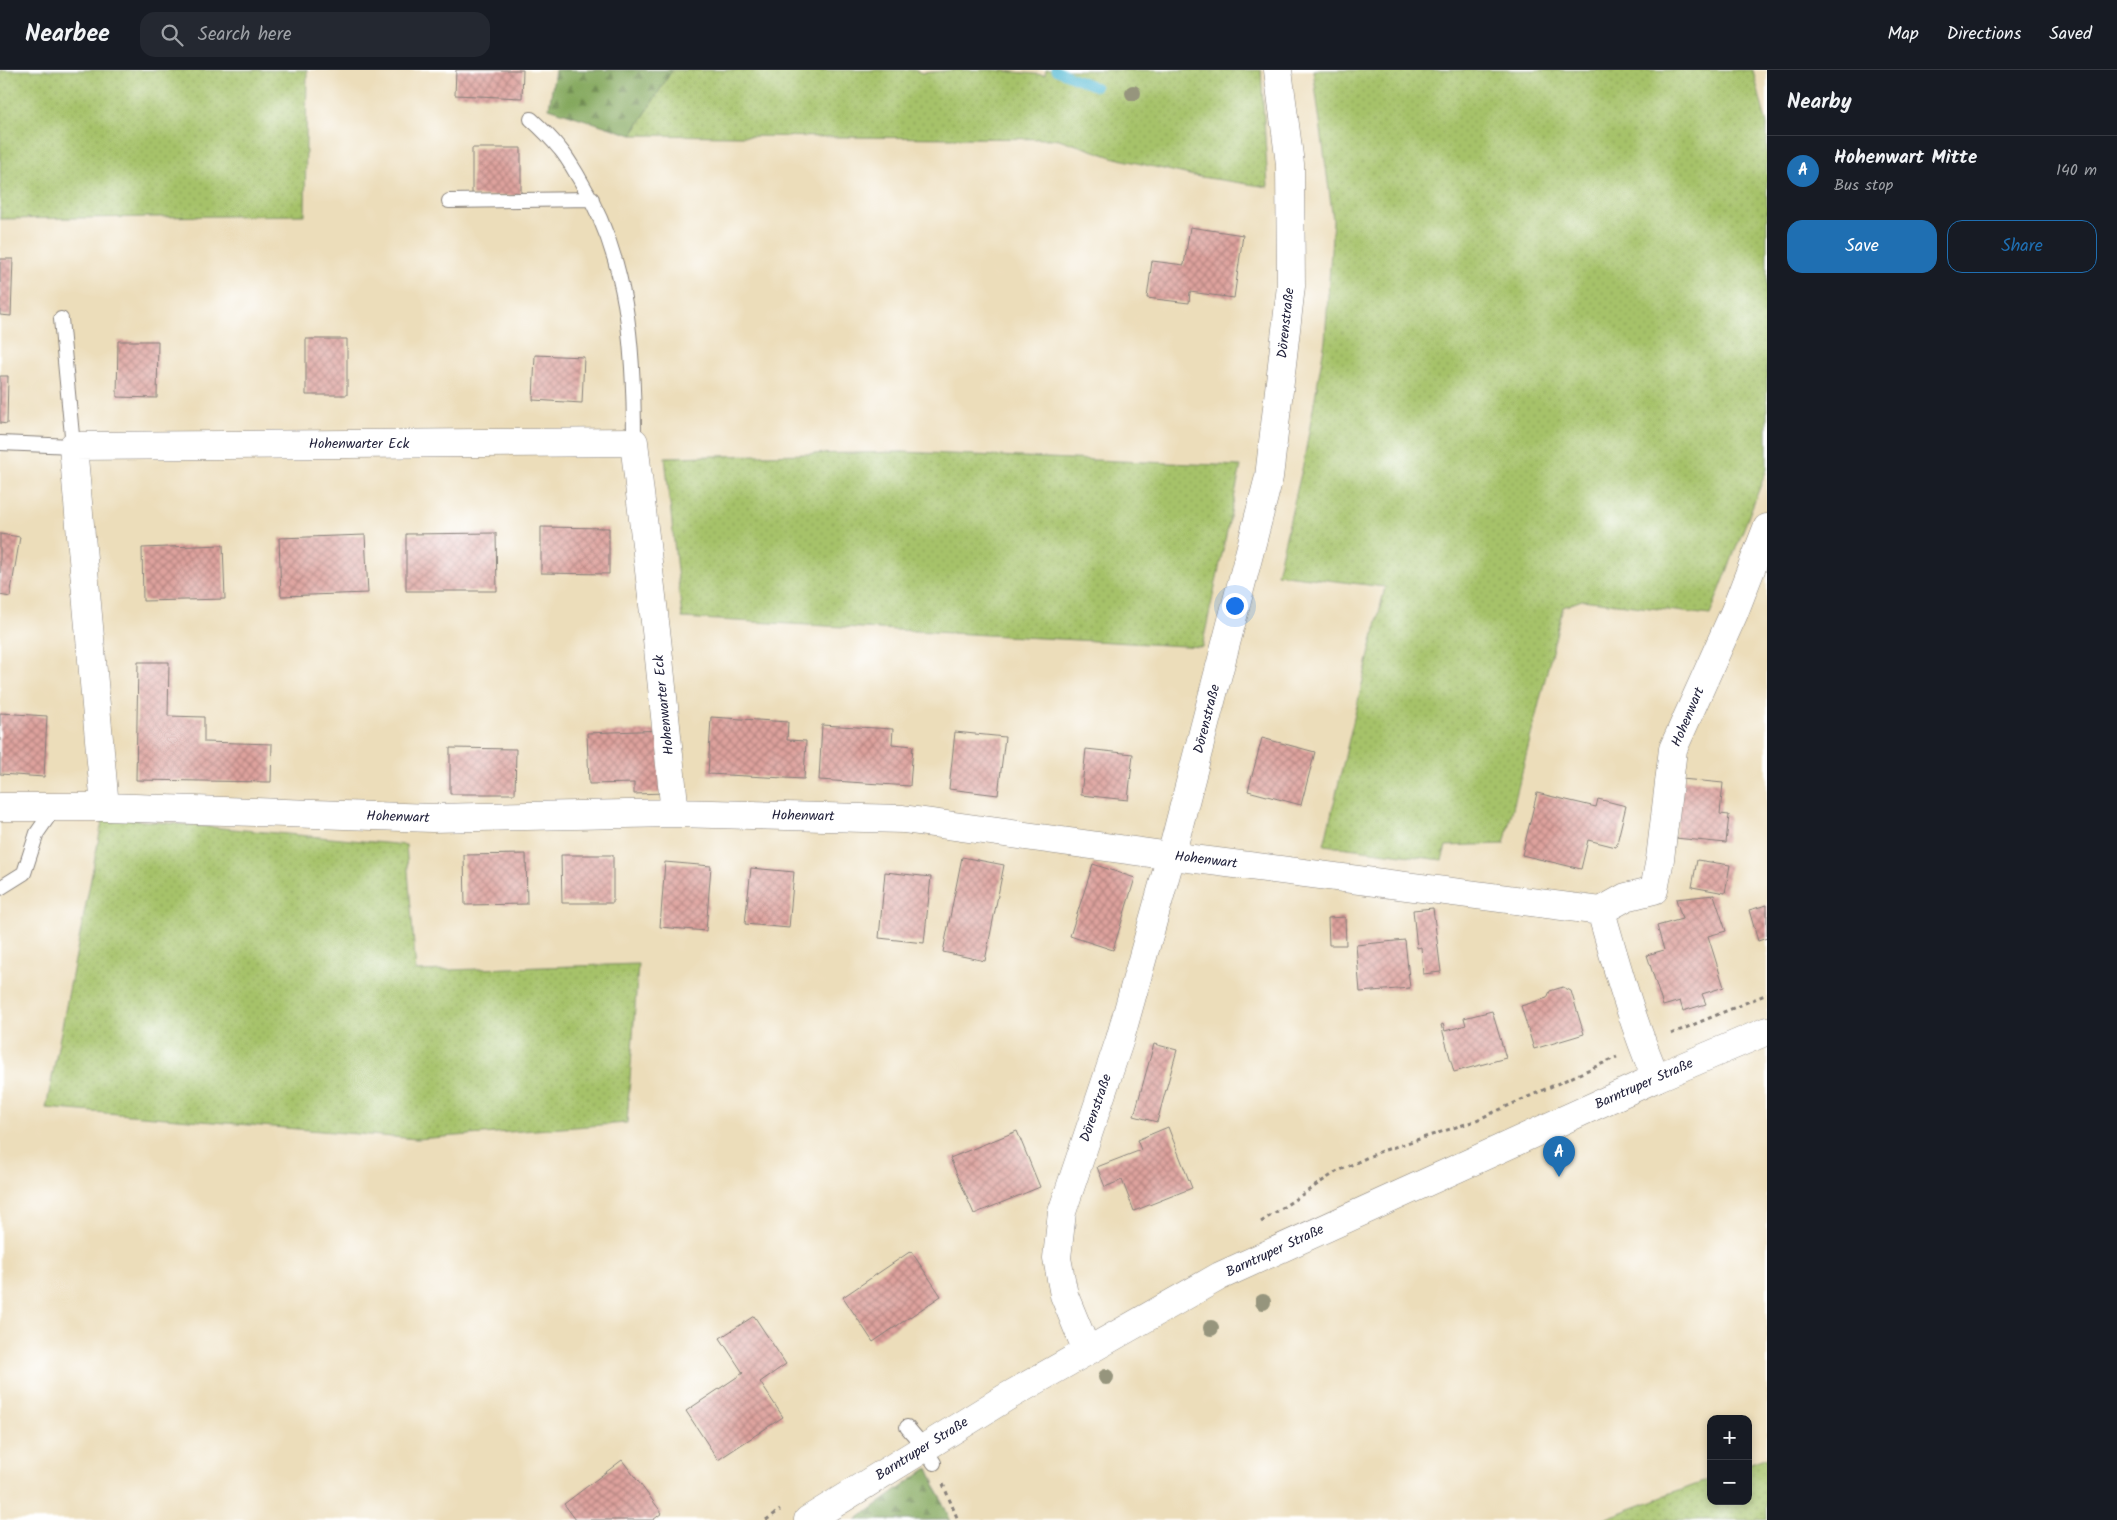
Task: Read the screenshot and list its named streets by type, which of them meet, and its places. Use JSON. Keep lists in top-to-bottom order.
{
  "streets": {
    "street": [
      "Dörenstraße",
      "Hohenwarter Eck",
      "Hohenwart",
      "Barntruper Straße"
    ]
  },
  "crossings": [
    ["Dörenstraße", "Hohenwart"],
    ["Dörenstraße", "Barntruper Straße"],
    ["Hohenwarter Eck", "Hohenwart"]
  ],
  "page": {
    "header": "Nearbee",
    "search": "Search here",
    "nav": ["Map", "Directions", "Saved"],
    "heading": "Nearby",
    "list": [
      {
        "mark": "A",
        "name": "Hohenwart Mitte",
        "note": "Bus stop",
        "value": "140 m"
      }
    ],
    "buttons": ["Save", "Share"],
    "pins": "A",
    "map_buttons": ["+", "−"]
  }
}
